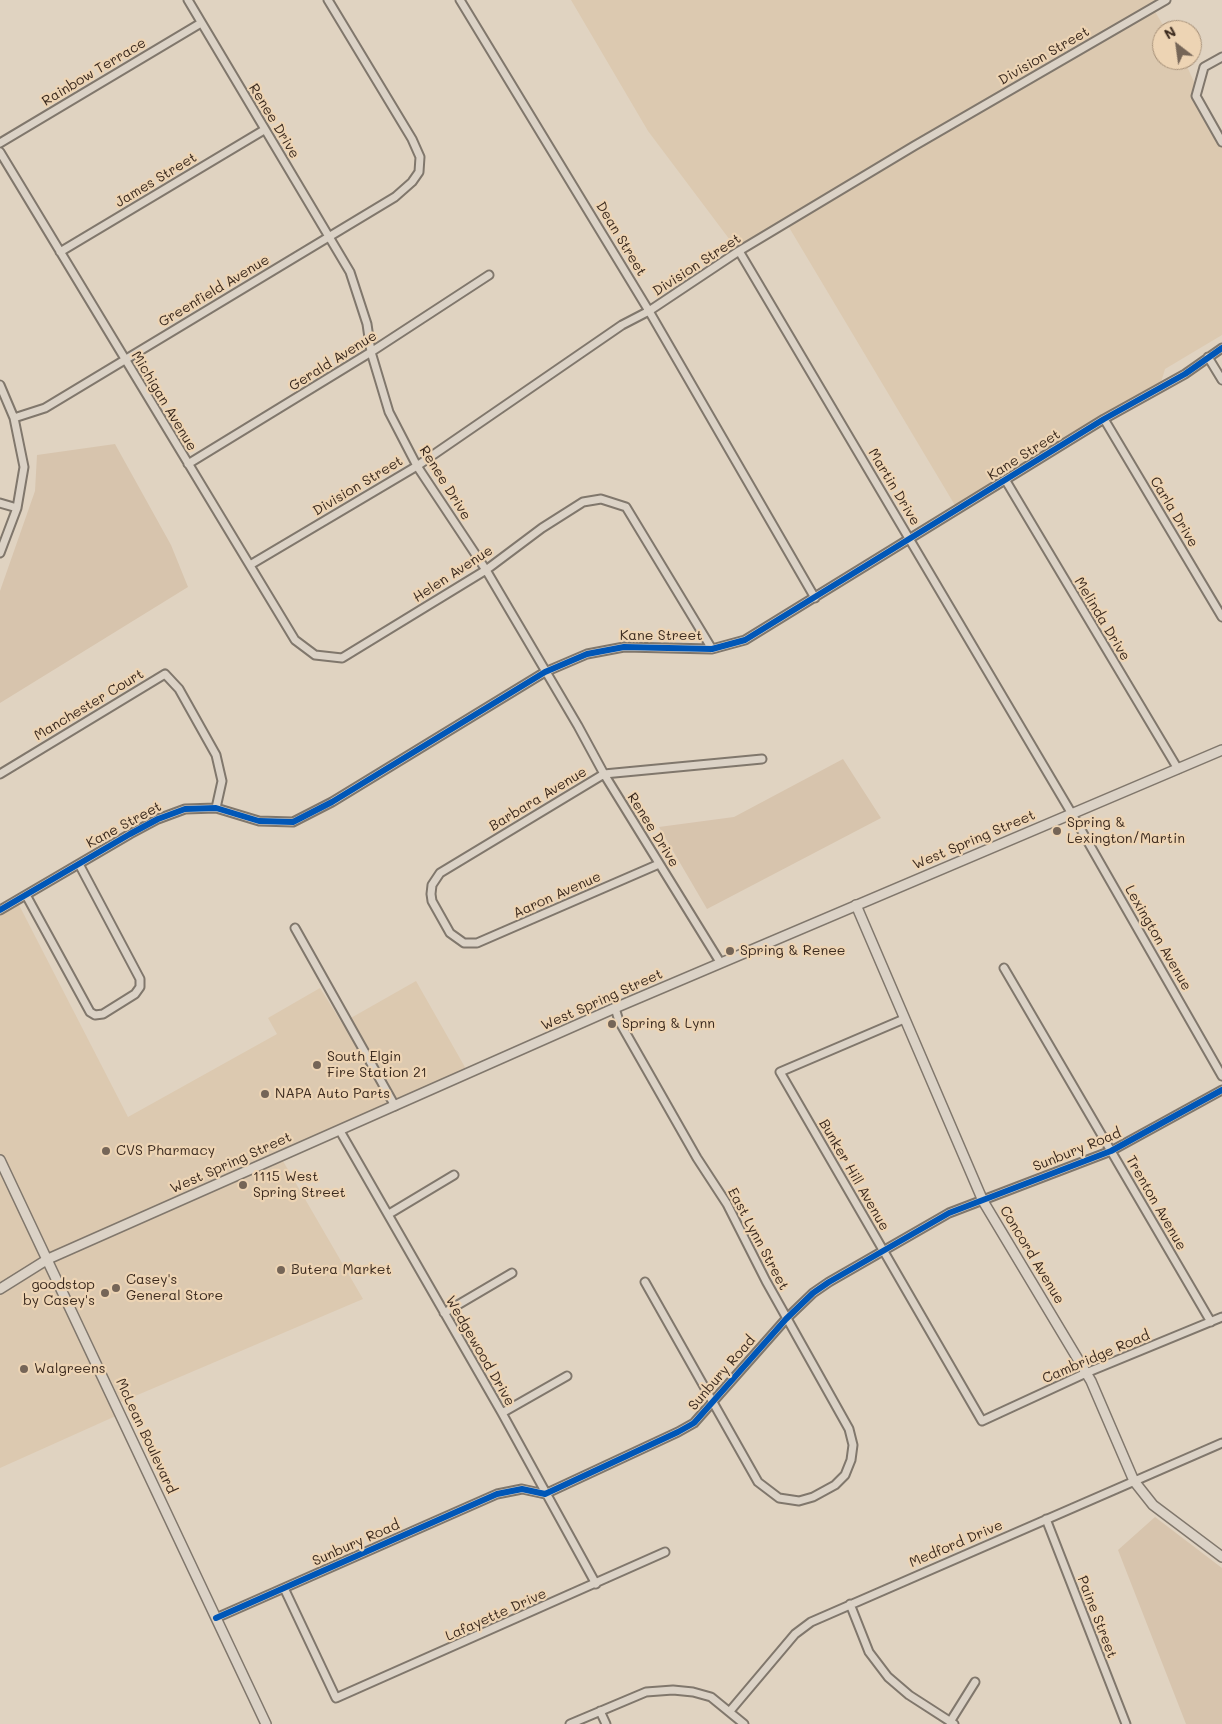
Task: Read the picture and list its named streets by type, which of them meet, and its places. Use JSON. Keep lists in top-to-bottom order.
{
  "streets": {
    "main road": ["West Spring Street", "Concord Avenue", "McLean Boulevard"],
    "street": [
      "Division Street",
      "Rainbow Terrace",
      "Renee Drive",
      "James Street",
      "Dean Street",
      "Greenfield Avenue",
      "Gerald Avenue",
      "Michigan Avenue",
      "Kane Street",
      "Martin Drive",
      "Carla Drive",
      "Helen Avenue",
      "Melinda Drive",
      "Manchester Court",
      "Barbara Avenue",
      "Aaron Avenue",
      "Lexington Avenue",
      "Sunbury Road",
      "Bunker Hill Avenue",
      "Trenton Avenue",
      "East Lynn Street",
      "Wedgewood Drive",
      "Cambridge Road",
      "Medford Drive",
      "Lafayette Drive",
      "Paine Street"
    ]
  },
  "crossings": [
    ["Division Street", "Renee Drive"],
    ["Division Street", "Dean Street"],
    ["Division Street", "Michigan Avenue"],
    ["Division Street", "Martin Drive"],
    ["Rainbow Terrace", "Renee Drive"],
    ["Renee Drive", "James Street"],
    ["Renee Drive", "Greenfield Avenue"],
    ["Renee Drive", "Gerald Avenue"],
    ["Renee Drive", "Kane Street"],
    ["Renee Drive", "Helen Avenue"],
    ["Renee Drive", "Barbara Avenue"],
    ["Renee Drive", "West Spring Street"],
    ["Renee Drive", "Aaron Avenue"],
    ["James Street", "Michigan Avenue"],
    ["Dean Street", "Kane Street"],
    ["Greenfield Avenue", "Michigan Avenue"],
    ["Gerald Avenue", "Michigan Avenue"],
    ["Michigan Avenue", "Helen Avenue"],
    ["Kane Street", "Martin Drive"],
    ["Kane Street", "Carla Drive"],
    ["Kane Street", "Helen Avenue"],
    ["Kane Street", "Melinda Drive"],
    ["Kane Street", "Manchester Court"],
    ["Martin Drive", "West Spring Street"],
    ["Martin Drive", "Lexington Avenue"],
    ["Melinda Drive", "West Spring Street"],
    ["Barbara Avenue", "Aaron Avenue"],
    ["West Spring Street", "Lexington Avenue"],
    ["West Spring Street", "East Lynn Street"],
    ["West Spring Street", "Concord Avenue"],
    ["West Spring Street", "Wedgewood Drive"],
    ["West Spring Street", "McLean Boulevard"],
    ["Sunbury Road", "Bunker Hill Avenue"],
    ["Sunbury Road", "Trenton Avenue"],
    ["Sunbury Road", "East Lynn Street"],
    ["Sunbury Road", "Concord Avenue"],
    ["Sunbury Road", "Wedgewood Drive"],
    ["Sunbury Road", "McLean Boulevard"],
    ["Sunbury Road", "Lafayette Drive"],
    ["Bunker Hill Avenue", "Concord Avenue"],
    ["Bunker Hill Avenue", "Cambridge Road"],
    ["Trenton Avenue", "Cambridge Road"],
    ["Concord Avenue", "Cambridge Road"],
    ["Concord Avenue", "Medford Drive"],
    ["Wedgewood Drive", "Lafayette Drive"],
    ["Medford Drive", "Paine Street"]
  ],
  "places": [
    "Spring & Lexington/Martin",
    "Spring & Renee",
    "Spring & Lynn",
    "South Elgin Fire Station 21",
    "NAPA Auto Parts",
    "CVS Pharmacy",
    "1115 West Spring Street",
    "Butera Market",
    "Casey's General Store",
    "goodstop by Casey's",
    "Walgreens"
  ],
  "north": "top left"
}
